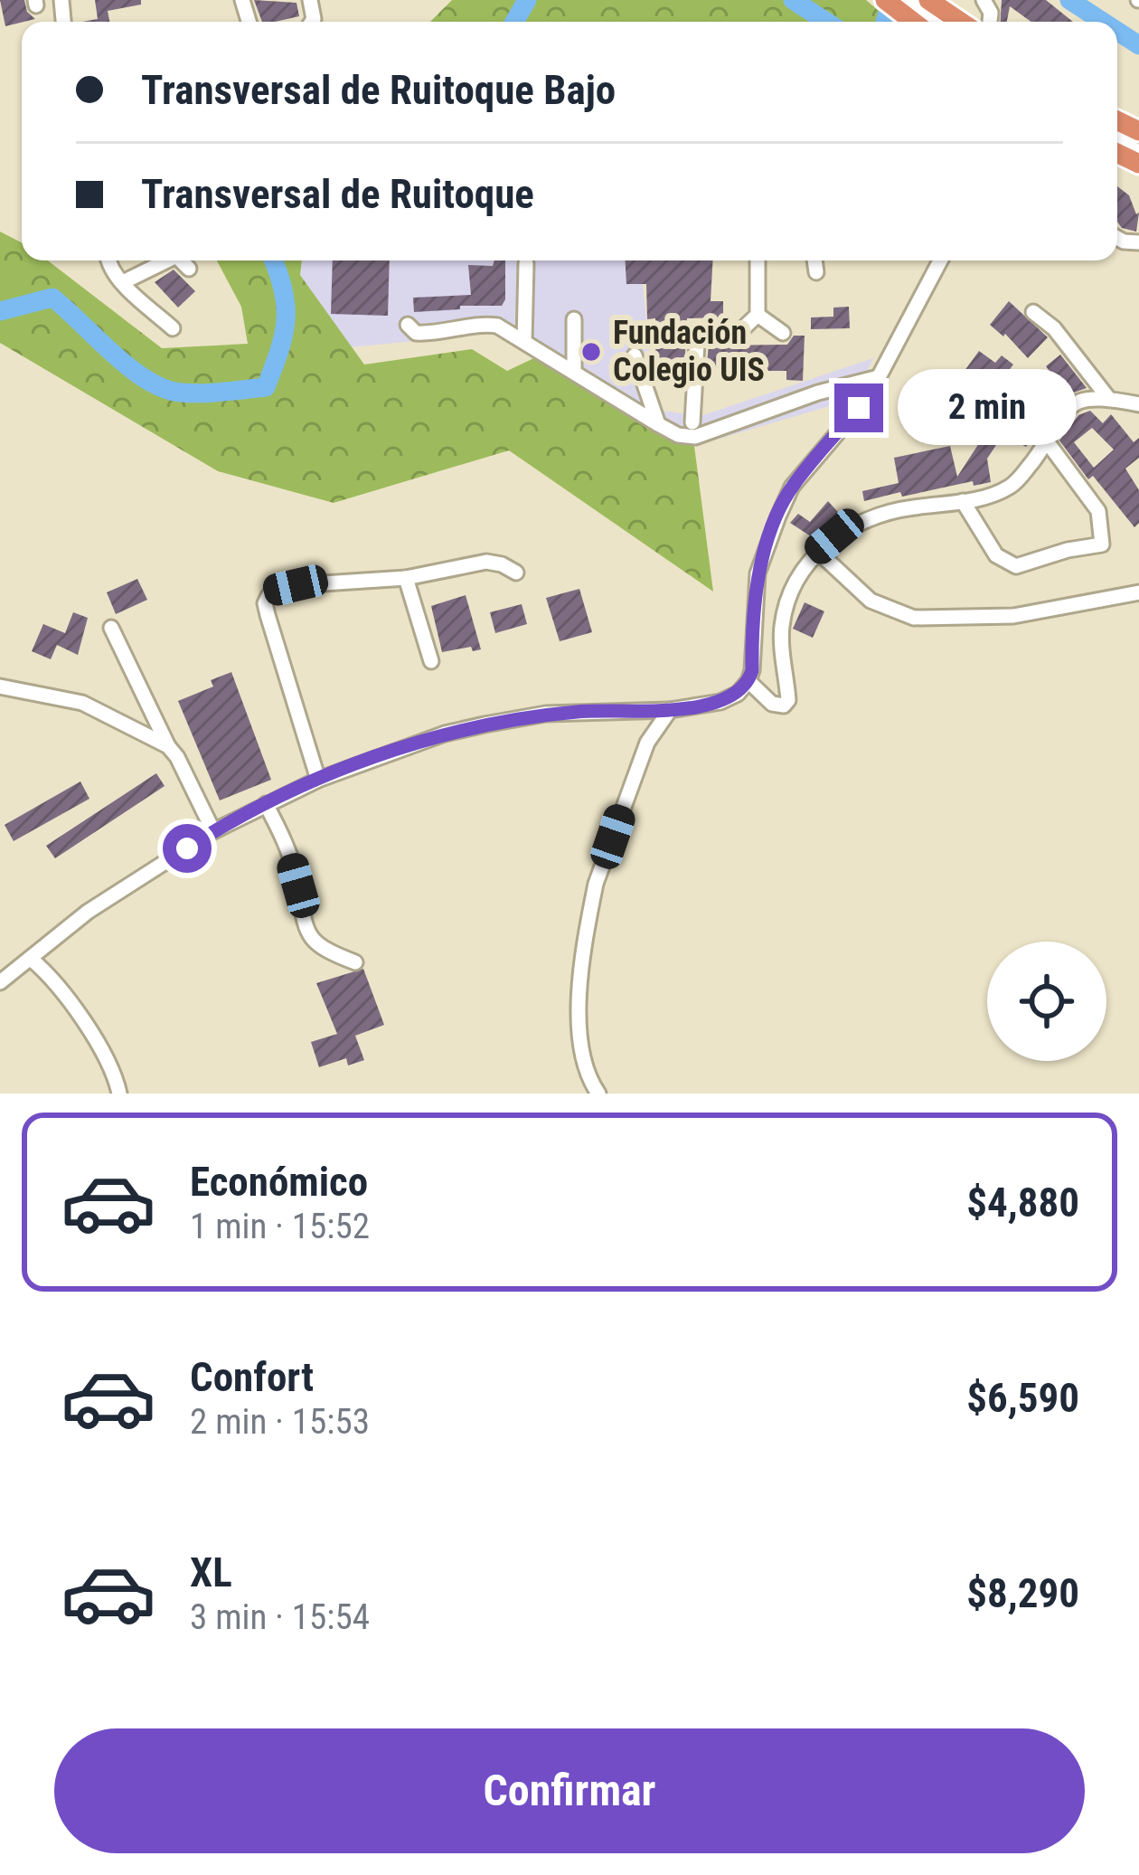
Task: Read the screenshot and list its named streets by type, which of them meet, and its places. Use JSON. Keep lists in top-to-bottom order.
{
  "places": ["Fundación Colegio UIS"],
  "page": {
    "banner": ["Transversal de Ruitoque Bajo", "Transversal de Ruitoque"],
    "bubble": "2 min",
    "list": [
      {
        "name": "Económico",
        "note": "1 min · 15:52",
        "value": "$4,880"
      },
      {
        "name": "Confort",
        "note": "2 min · 15:53",
        "value": "$6,590"
      },
      {
        "name": "XL",
        "note": "3 min · 15:54",
        "value": "$8,290"
      }
    ],
    "buttons": "Confirmar"
  }
}
